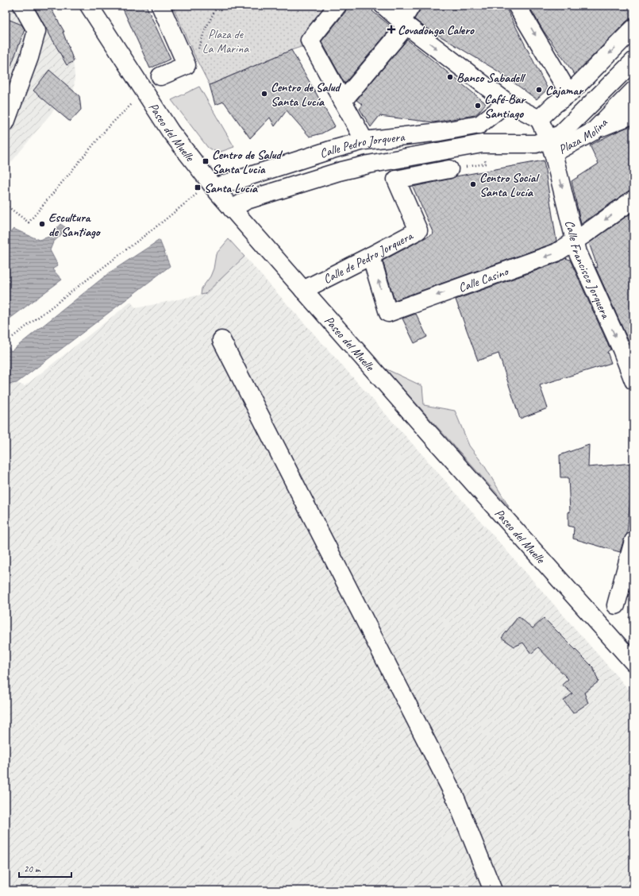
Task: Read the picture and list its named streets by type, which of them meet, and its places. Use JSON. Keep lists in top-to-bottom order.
{
  "streets": {
    "street": [
      "Paseo del Muelle",
      "Plaza Molina",
      "Calle Pedro Jorquera",
      "Calle de Pedro Jorquera",
      "Calle Francisco Jorquera",
      "Calle Casino"
    ]
  },
  "crossings": [
    ["Paseo del Muelle", "Calle Pedro Jorquera"],
    ["Paseo del Muelle", "Calle de Pedro Jorquera"],
    ["Plaza Molina", "Calle Francisco Jorquera"],
    ["Calle de Pedro Jorquera", "Calle Casino"],
    ["Calle Francisco Jorquera", "Calle Casino"]
  ],
  "one_way": ["Calle Francisco Jorquera"],
  "parks": ["Plaza de La Marina"],
  "places": {
    "health": ["Covadonga Calero"],
    "other": [
      "Banco Sabadell",
      "Cajamar",
      "Centro de Salud Santa Lucía",
      "Café-Bar Santiago",
      "Centro Social Santa Lucía",
      "Escultura de Santiago"
    ],
    "transit": ["Centro de Salud Santa Lucia", "Santa Lucía"]
  },
  "scale_bar": "20 m"
}
